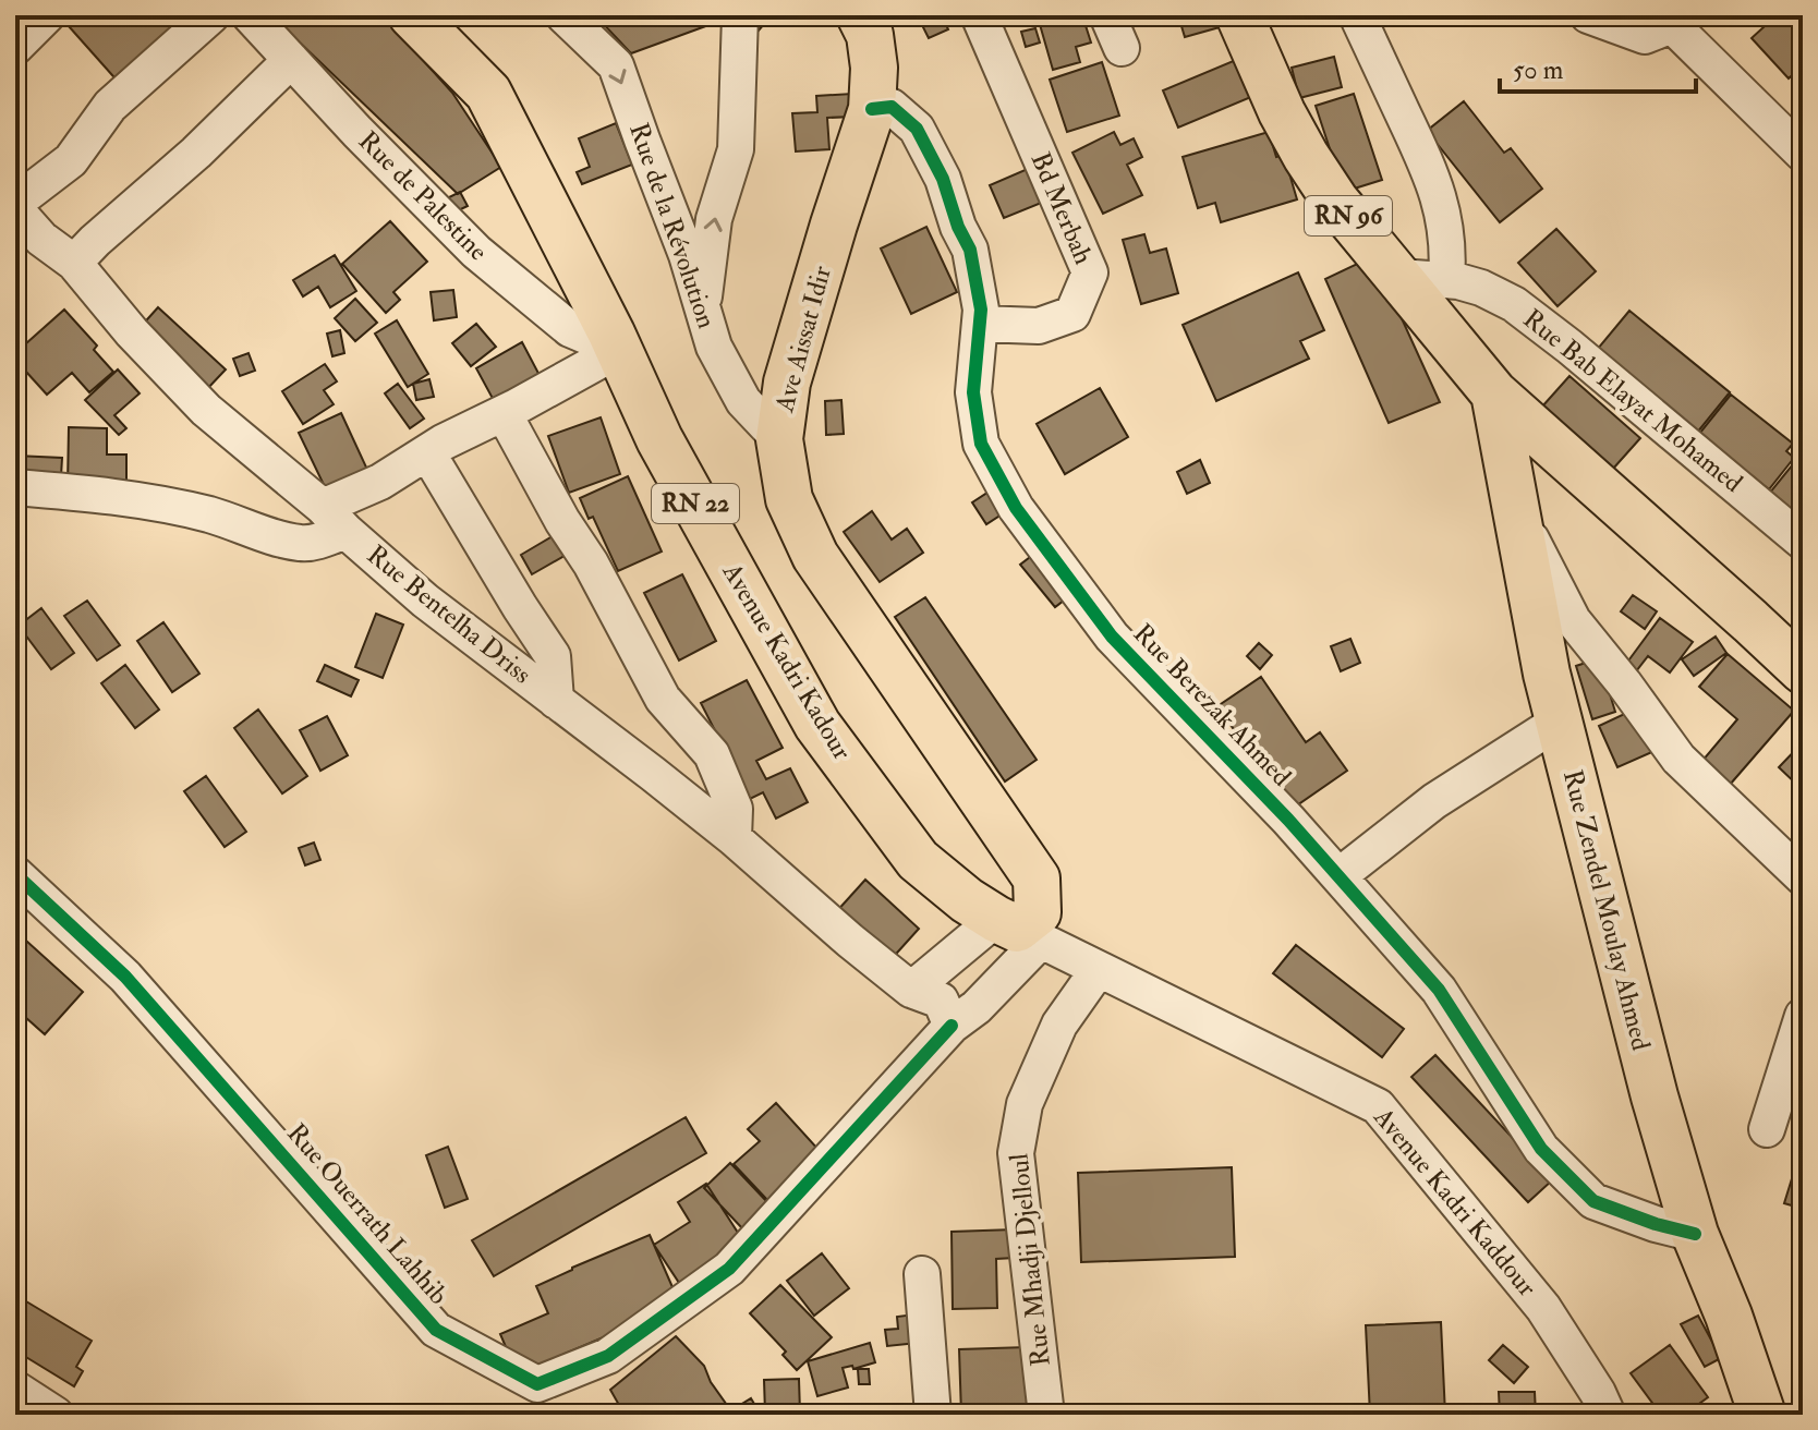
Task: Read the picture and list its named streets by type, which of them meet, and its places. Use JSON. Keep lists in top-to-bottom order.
{
  "streets": {
    "main road": [
      "RN 96",
      "Ave Aissat Idir",
      "RN 22",
      "Avenue Kadri Kadour",
      "Rue Zendel Moulay Ahmed"
    ],
    "street": [
      "Rue de Palestine",
      "Bd Merbah",
      "Rue de la Révolution",
      "Rue Bab Elayat Mohamed",
      "Rue Bentelha Driss",
      "Rue Berezak Ahmed",
      "Avenue Kadri Kaddour",
      "Rue Ouerrath Lahhib",
      "Rue Mhadji Djelloul"
    ]
  },
  "crossings": [
    ["Rue de Palestine", "Avenue Kadri Kadour"],
    ["Bd Merbah", "Rue Berezak Ahmed"],
    ["RN 96", "Rue Bab Elayat Mohamed"],
    ["RN 96", "Rue Zendel Moulay Ahmed"],
    ["Rue de la Révolution", "Ave Aissat Idir"],
    ["Ave Aissat Idir", "Avenue Kadri Kadour"],
    ["Ave Aissat Idir", "Rue Berezak Ahmed"],
    ["Ave Aissat Idir", "Avenue Kadri Kaddour"],
    ["Rue Bentelha Driss", "Rue Ouerrath Lahhib"],
    ["Avenue Kadri Kadour", "Avenue Kadri Kaddour"],
    ["Rue Berezak Ahmed", "Rue Zendel Moulay Ahmed"],
    ["Avenue Kadri Kaddour", "Rue Mhadji Djelloul"]
  ],
  "one_way": ["Rue de la Révolution"],
  "scale_bar": "50 m"
}
